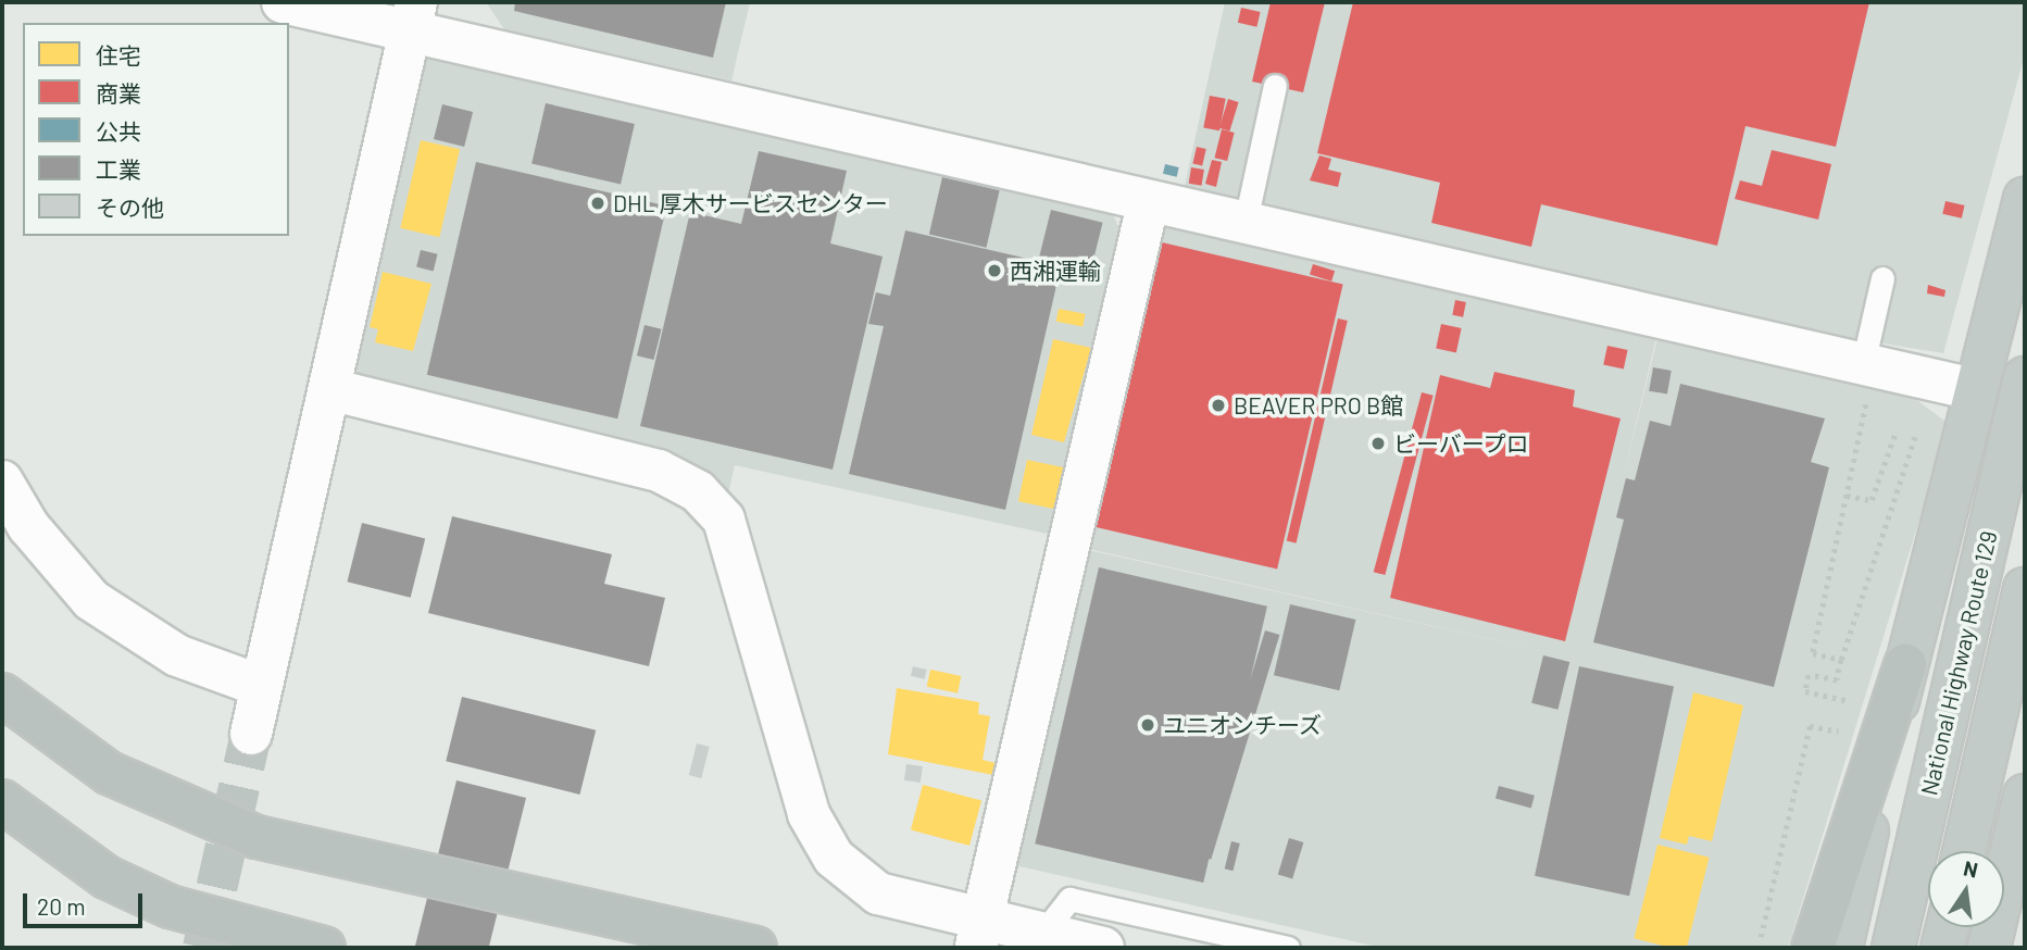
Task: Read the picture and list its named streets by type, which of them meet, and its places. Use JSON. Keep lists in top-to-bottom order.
{
  "streets": {
    "highway": ["National Highway Route 129"]
  },
  "places": [
    "DHL 厚木サービスセンター",
    "西湘運輸",
    "BEAVER PRO B館",
    "ビーバープロ",
    "ユニオンチーズ"
  ],
  "legend": [
    "住宅",
    "商業",
    "公共",
    "工業",
    "その他"
  ],
  "scale_bar": "20 m",
  "north": "top"
}
